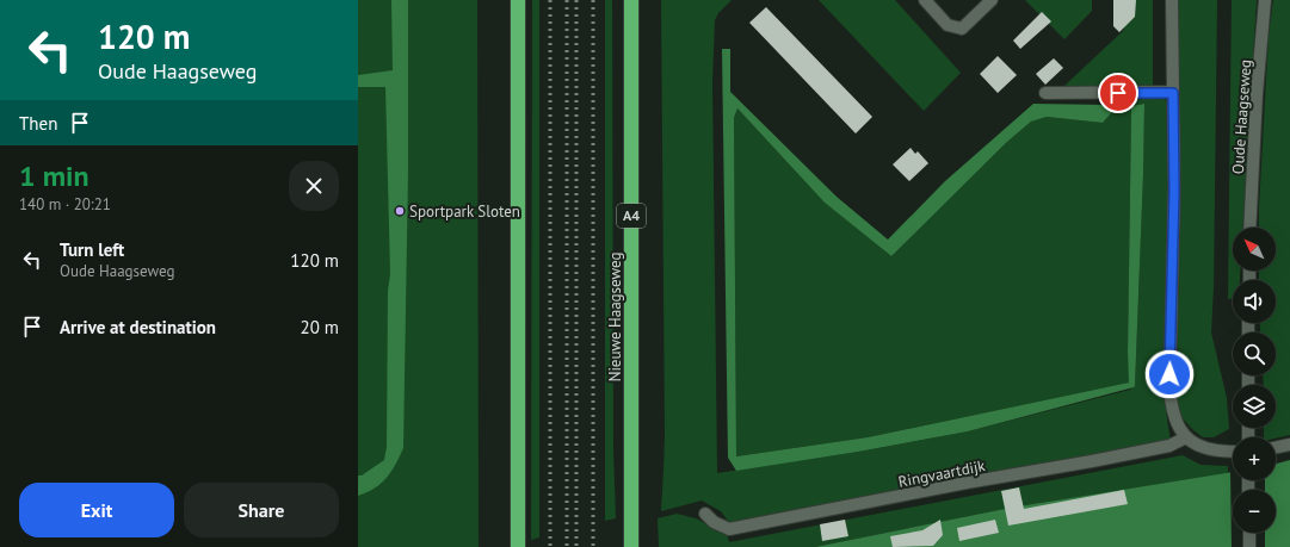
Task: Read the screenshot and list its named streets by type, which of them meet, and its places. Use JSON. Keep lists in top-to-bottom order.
{
  "streets": {
    "highway": ["A4", "Nieuwe Haagseweg"],
    "street": ["Oude Haagseweg", "Ringvaartdijk"]
  },
  "places": ["Sportpark Sloten"],
  "north": "top left",
  "page": {
    "turn": ["120 m", "Oude Haagseweg"],
    "then": "Then",
    "heading": ["1 min", "140 m · 20:21"],
    "list": [
      {
        "name": "Turn left",
        "note": "Oude Haagseweg",
        "value": "120 m"
      },
      {
        "name": "Arrive at destination",
        "value": "20 m"
      }
    ],
    "map_buttons": ["+", "−"],
    "buttons": ["Exit", "Share"]
  }
}
